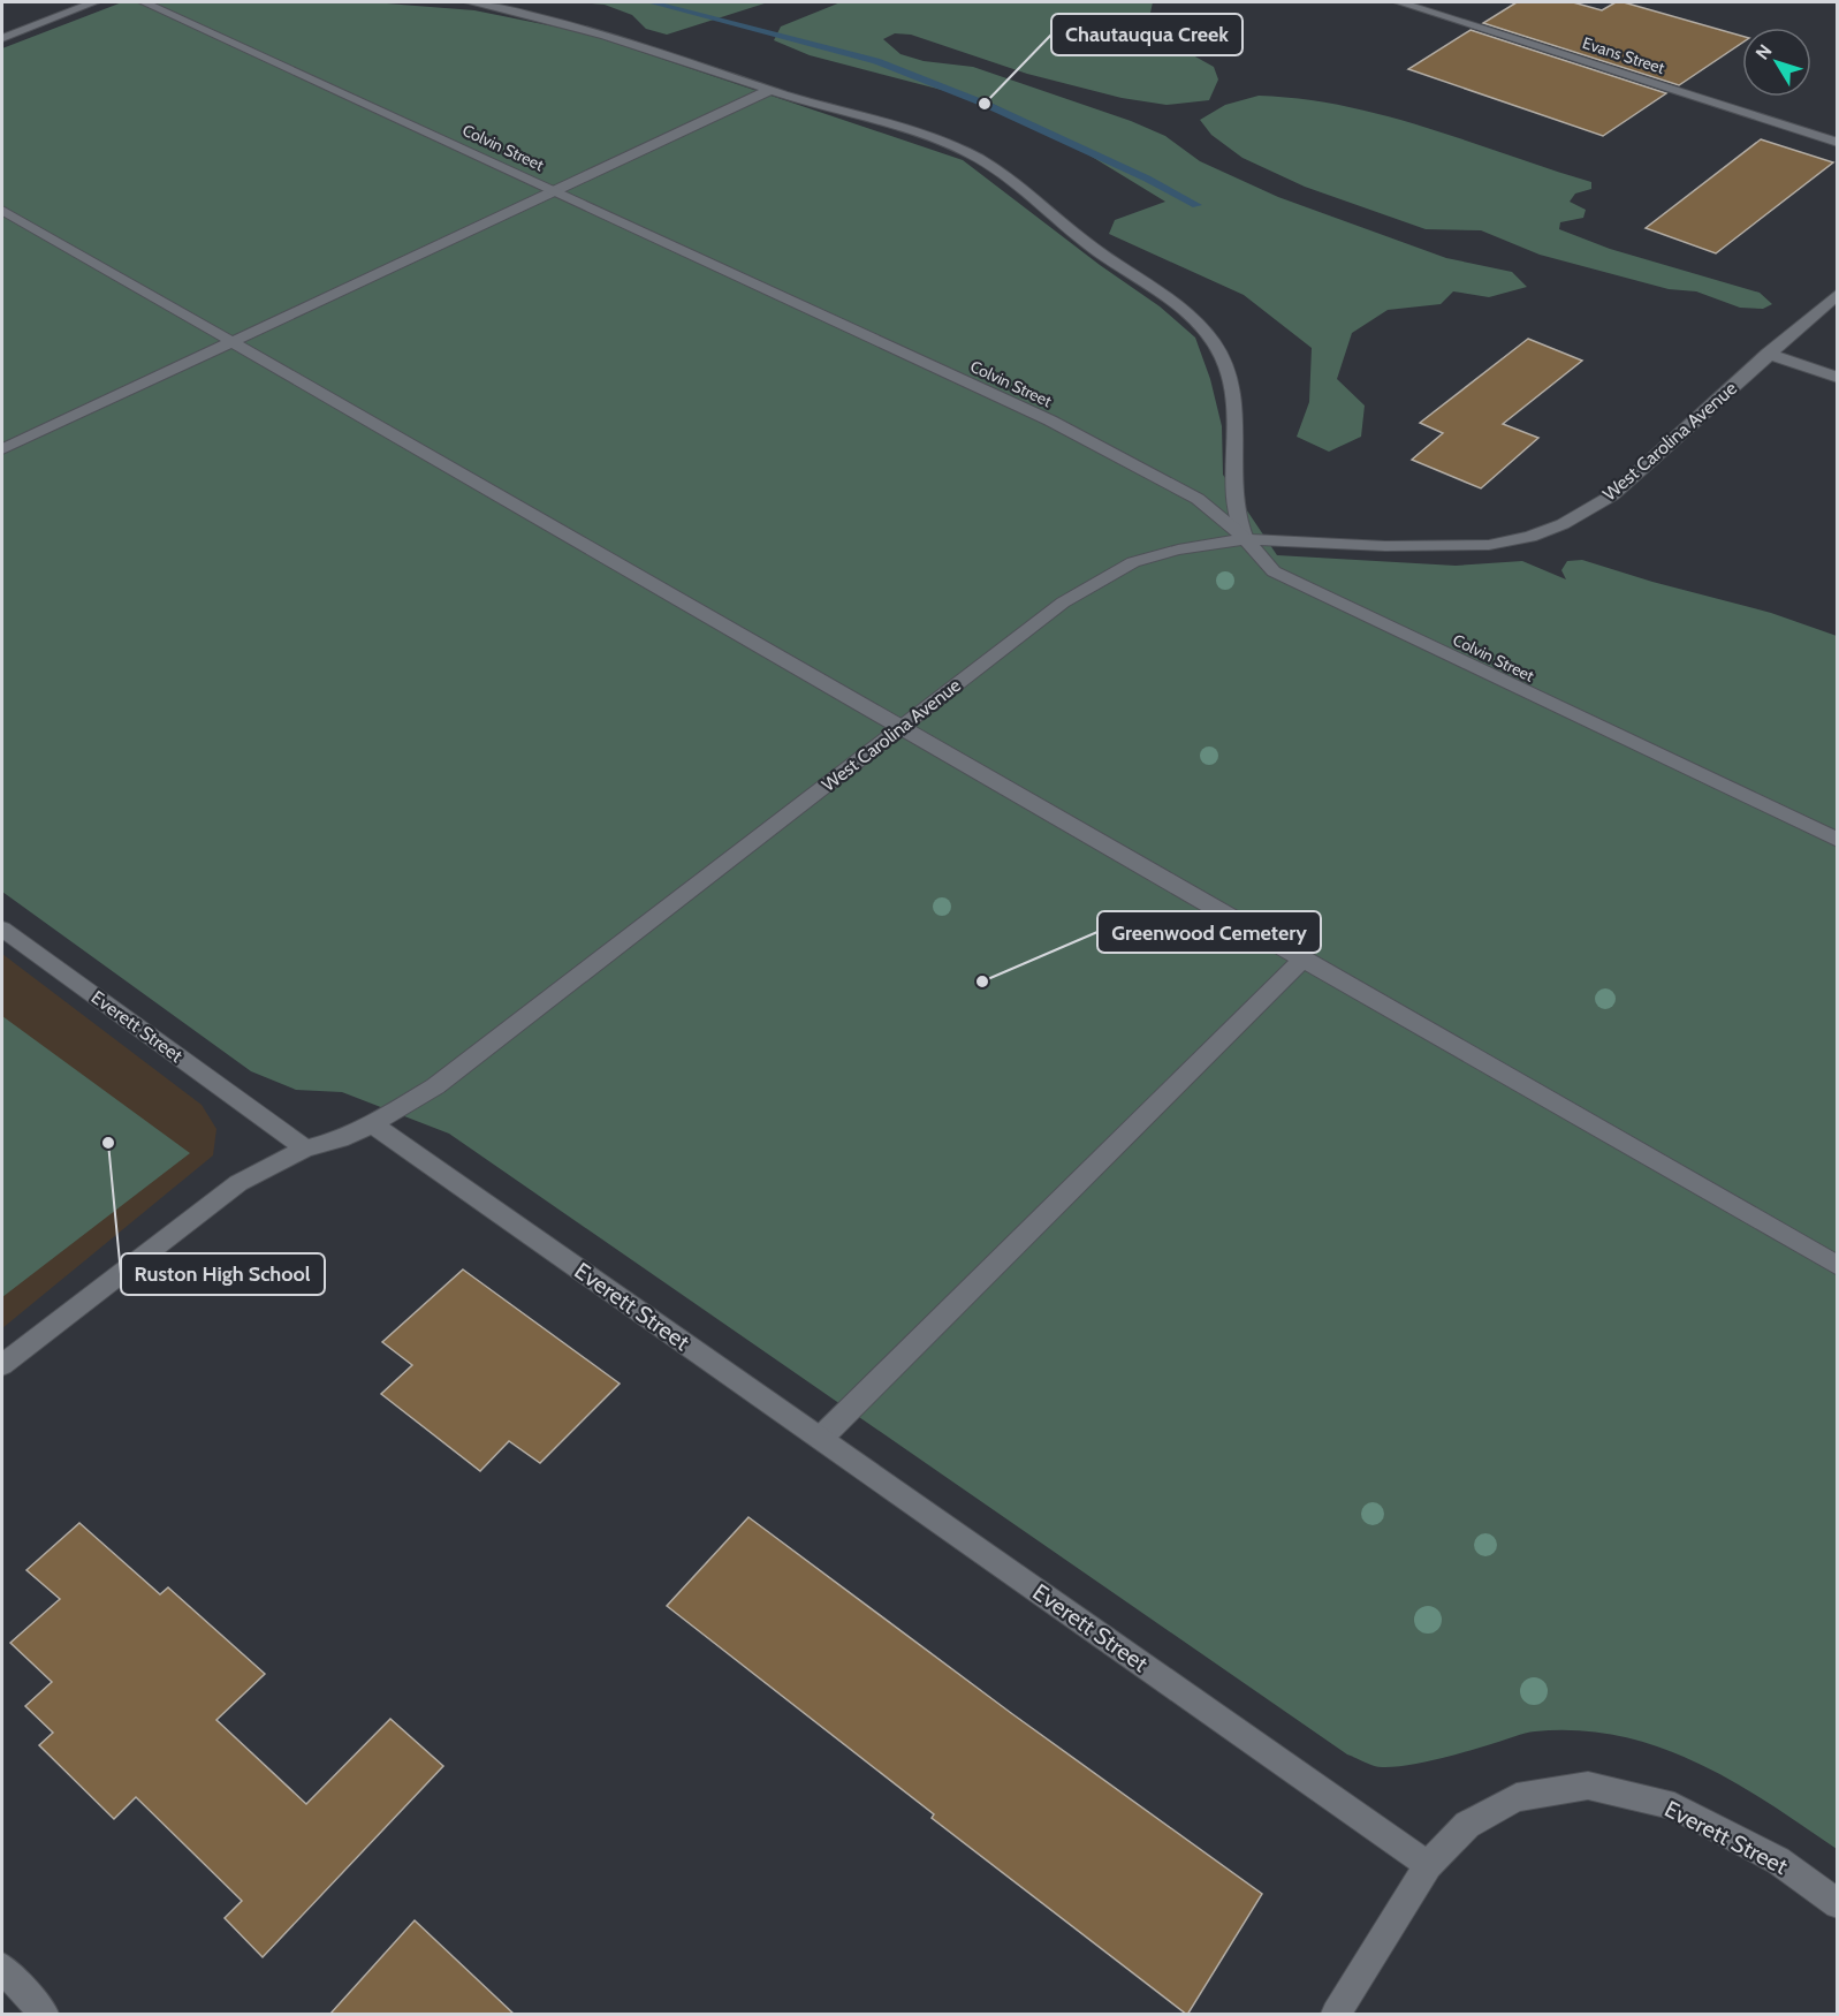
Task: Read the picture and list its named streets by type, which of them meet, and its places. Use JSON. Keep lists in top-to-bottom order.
{
  "streets": {
    "street": [
      "Evans Street",
      "Colvin Street",
      "West Carolina Avenue",
      "Everett Street"
    ]
  },
  "crossings": [
    ["Colvin Street", "West Carolina Avenue"],
    ["West Carolina Avenue", "Everett Street"]
  ],
  "places": ["Chautauqua Creek", "Greenwood Cemetery", "Ruston High School"],
  "north": "top left"
}
